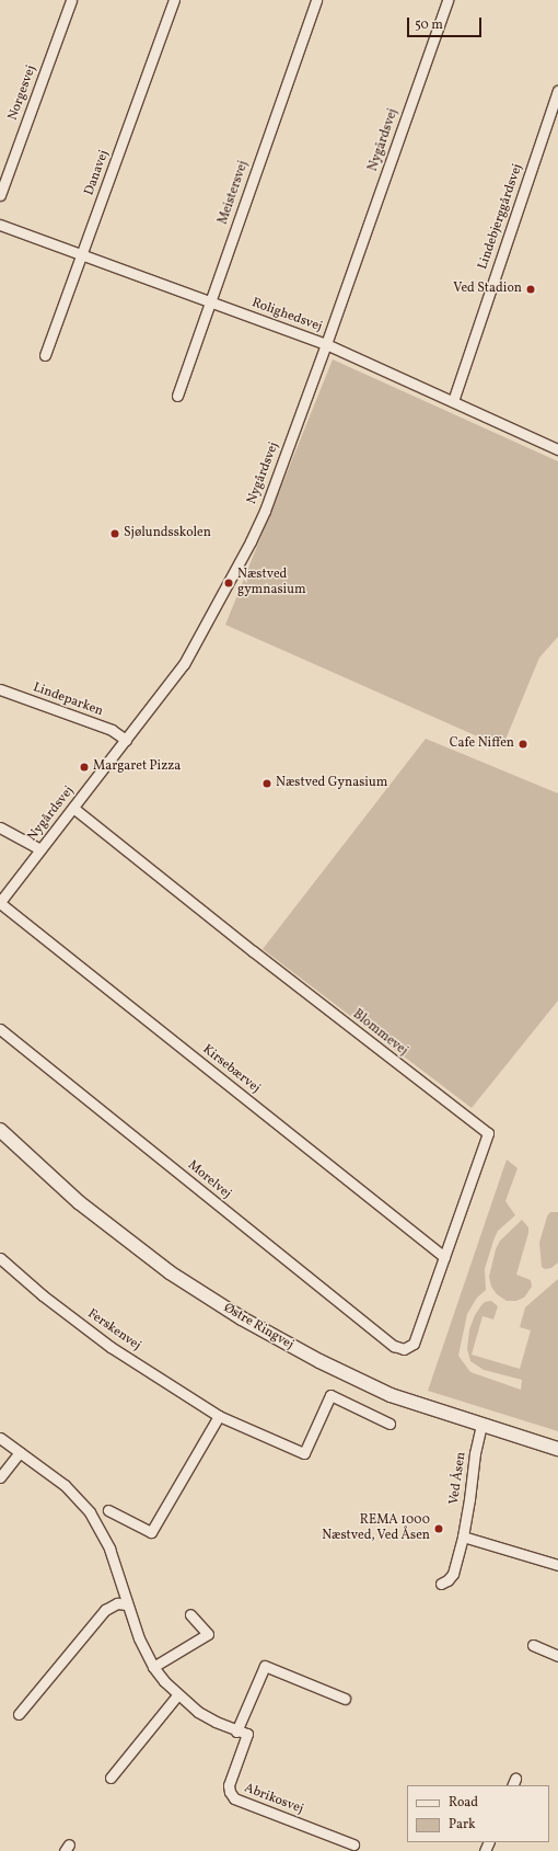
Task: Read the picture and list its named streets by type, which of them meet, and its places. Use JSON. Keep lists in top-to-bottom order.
{
  "streets": {
    "street": [
      "Norgesvej",
      "Nygårdsvej",
      "Danavej",
      "Meistersvej",
      "Lindebjerggårdsvej",
      "Rolighedsvej",
      "Lindeparken",
      "Blommevej",
      "Kirsebærvej",
      "Morelvej",
      "Østre Ringvej",
      "Ferskenvej",
      "Ved Åsen",
      "Abrikosvej"
    ]
  },
  "crossings": [
    ["Nygårdsvej", "Rolighedsvej"],
    ["Nygårdsvej", "Lindeparken"],
    ["Nygårdsvej", "Blommevej"],
    ["Nygårdsvej", "Kirsebærvej"],
    ["Danavej", "Rolighedsvej"],
    ["Meistersvej", "Rolighedsvej"],
    ["Lindebjerggårdsvej", "Rolighedsvej"],
    ["Blommevej", "Kirsebærvej"],
    ["Blommevej", "Morelvej"],
    ["Østre Ringvej", "Ved Åsen"]
  ],
  "places": [
    "Ved Stadion",
    "Sjølundsskolen",
    "Næstved gymnasium",
    "Cafe Niffen",
    "Margaret Pizza",
    "Næstved Gynasium",
    "REMA 1000 Næstved, Ved Åsen"
  ],
  "legend": ["Road", "Park"],
  "scale_bar": "50 m"
}
